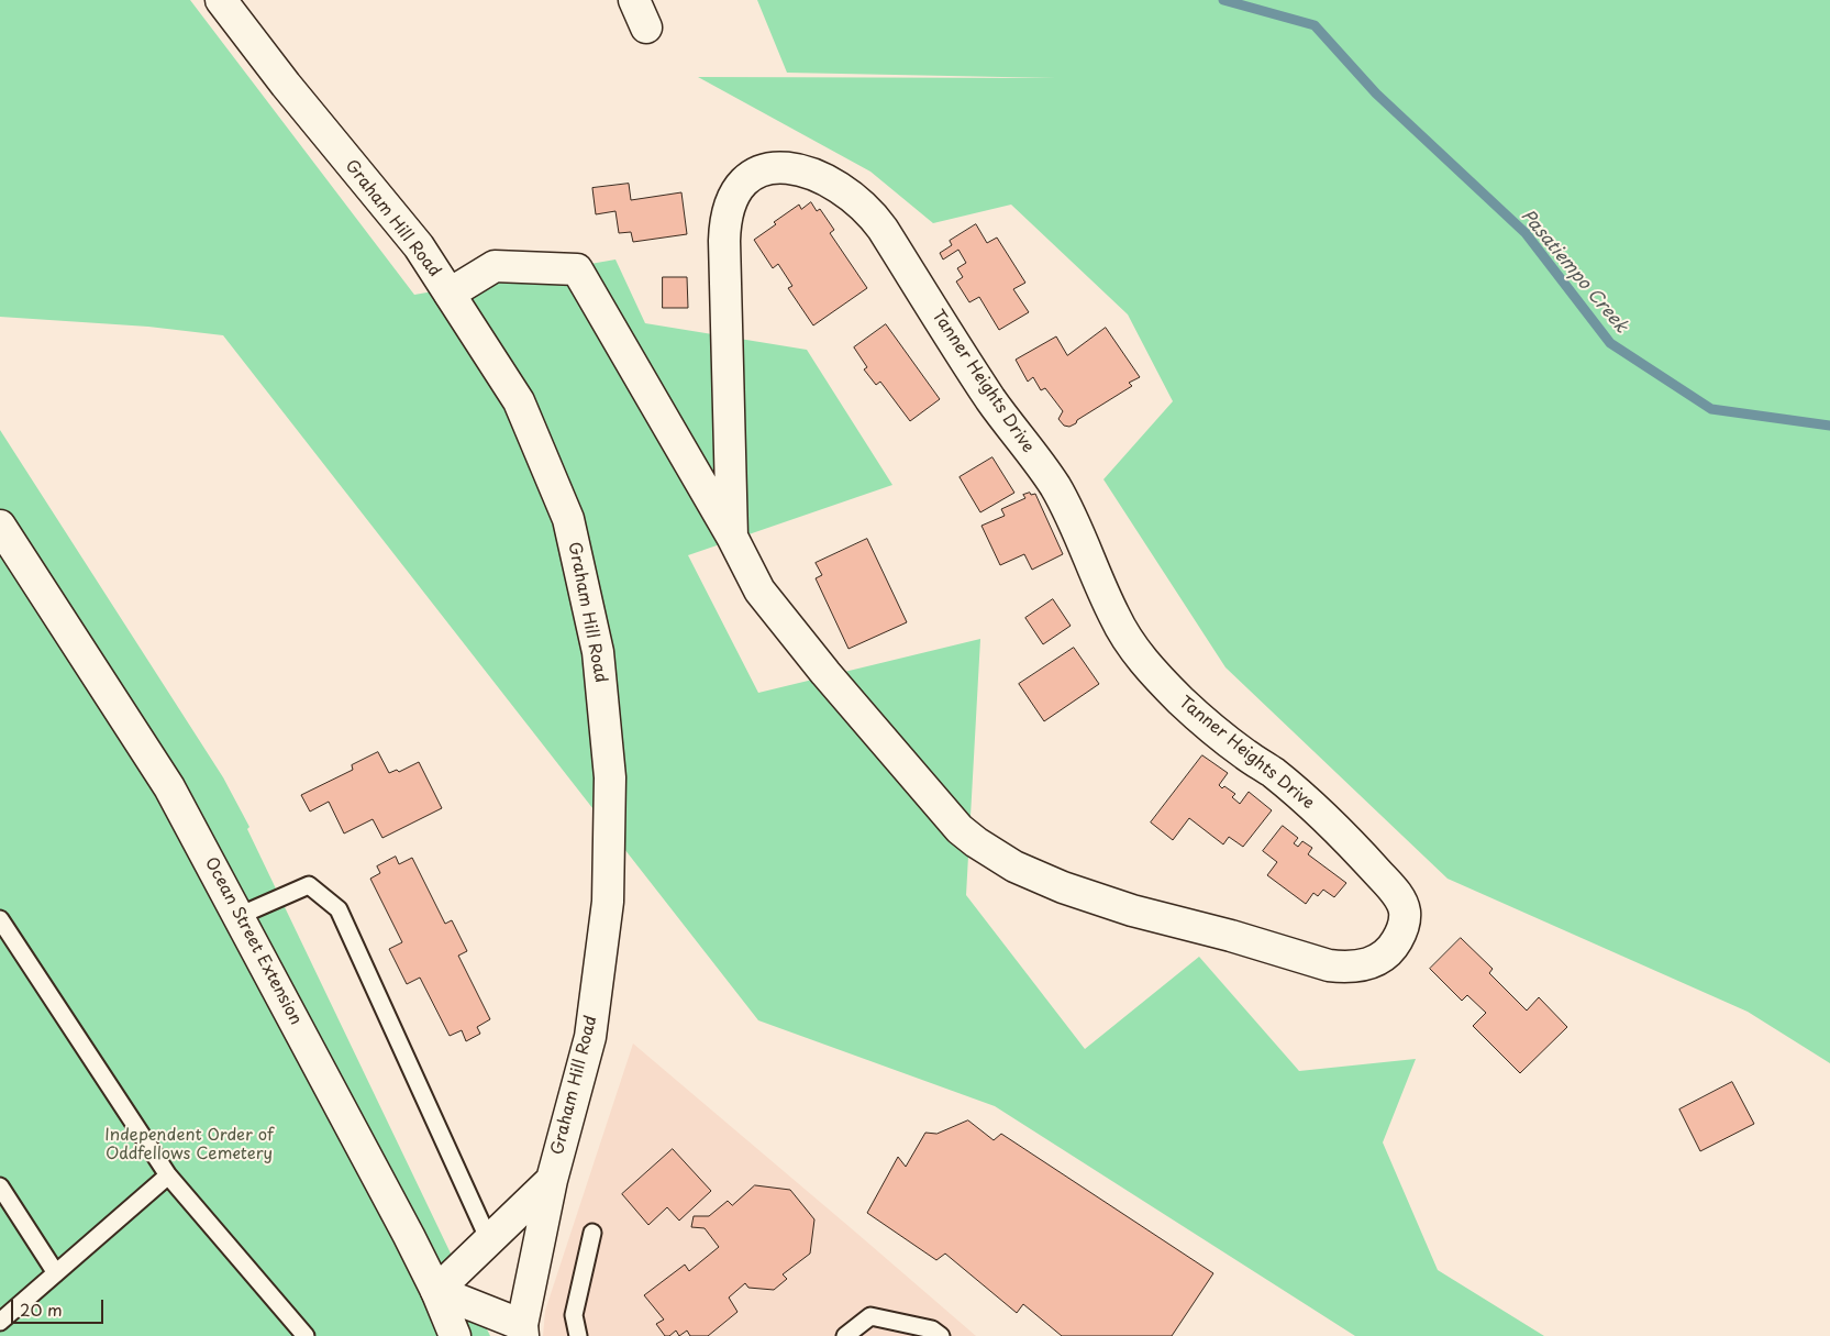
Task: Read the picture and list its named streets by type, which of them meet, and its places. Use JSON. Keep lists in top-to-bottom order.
{
  "streets": {
    "street": ["Graham Hill Road", "Tanner Heights Drive", "Ocean Street Extension"]
  },
  "crossings": [
    ["Graham Hill Road", "Tanner Heights Drive"]
  ],
  "water": ["Pasatiempo Creek"],
  "parks": ["Independent Order of Oddfellows Cemetery"],
  "scale_bar": "20 m"
}
